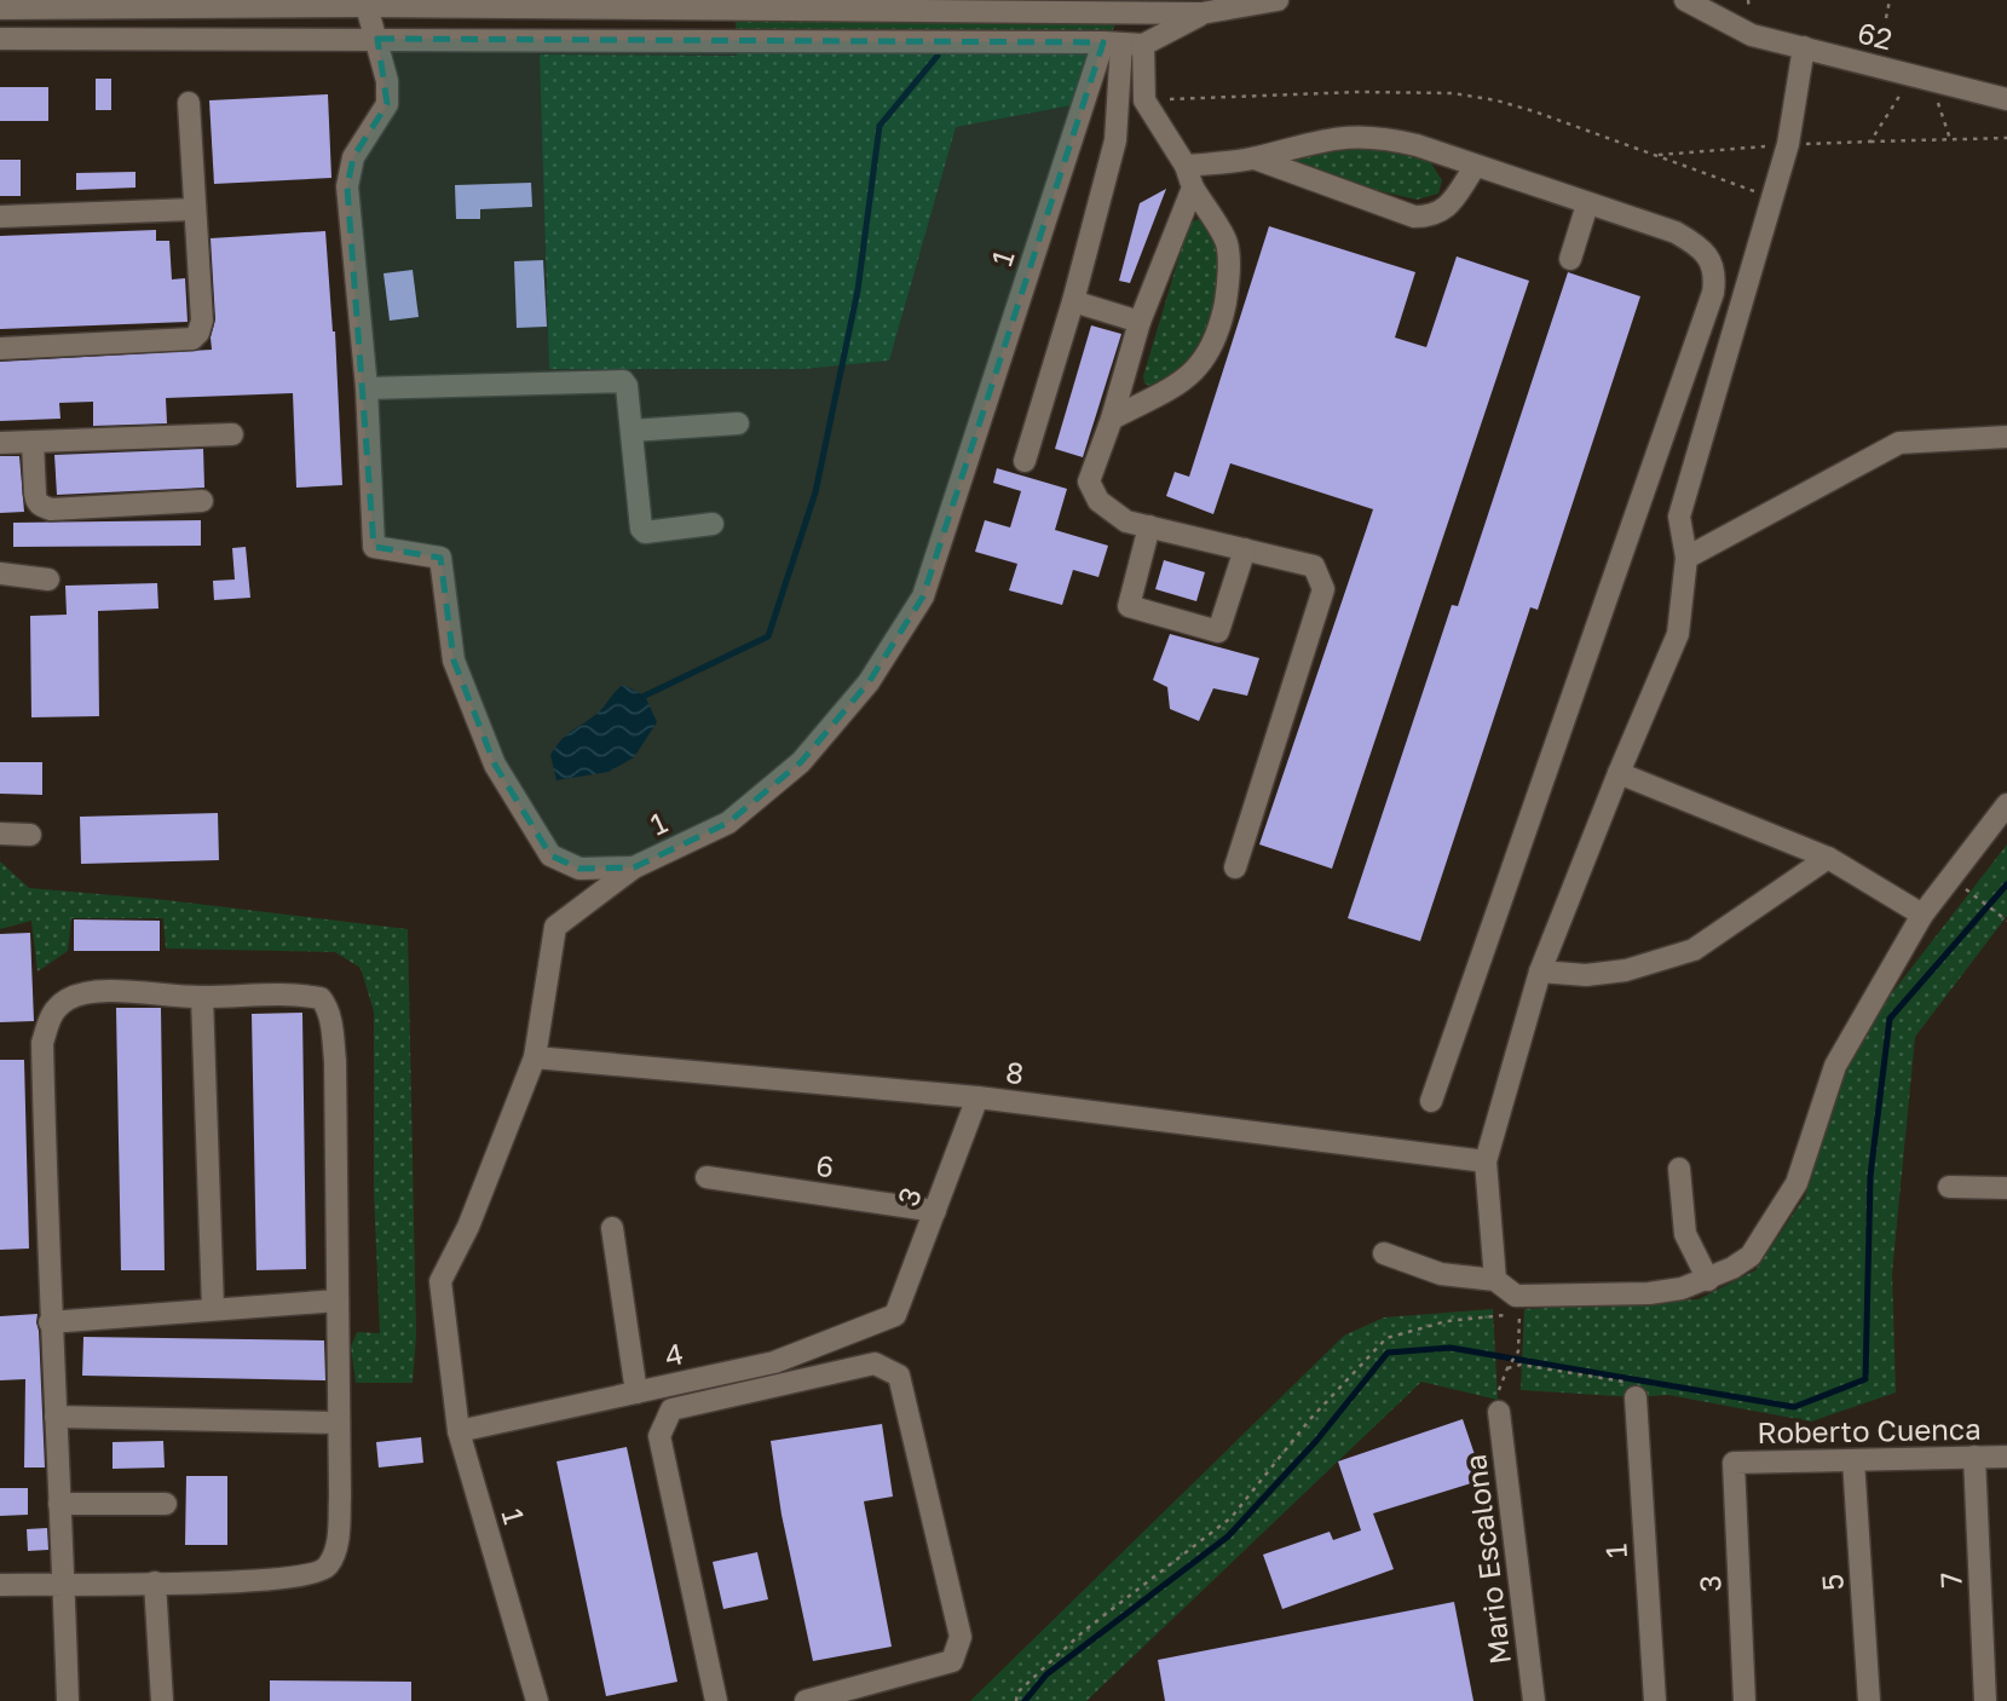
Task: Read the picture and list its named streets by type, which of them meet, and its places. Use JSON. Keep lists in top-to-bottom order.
{
  "streets": {
    "street": [
      "62",
      "1",
      "8",
      "6",
      "3",
      "4",
      "Roberto Cuenca",
      "Mario Escalona",
      "7",
      "5"
    ]
  },
  "crossings": [
    ["1", "8"],
    ["1", "4"],
    ["8", "3"],
    ["6", "3"],
    ["3", "4"],
    ["3", "Roberto Cuenca"],
    ["Roberto Cuenca", "7"],
    ["Roberto Cuenca", "5"]
  ]
}
